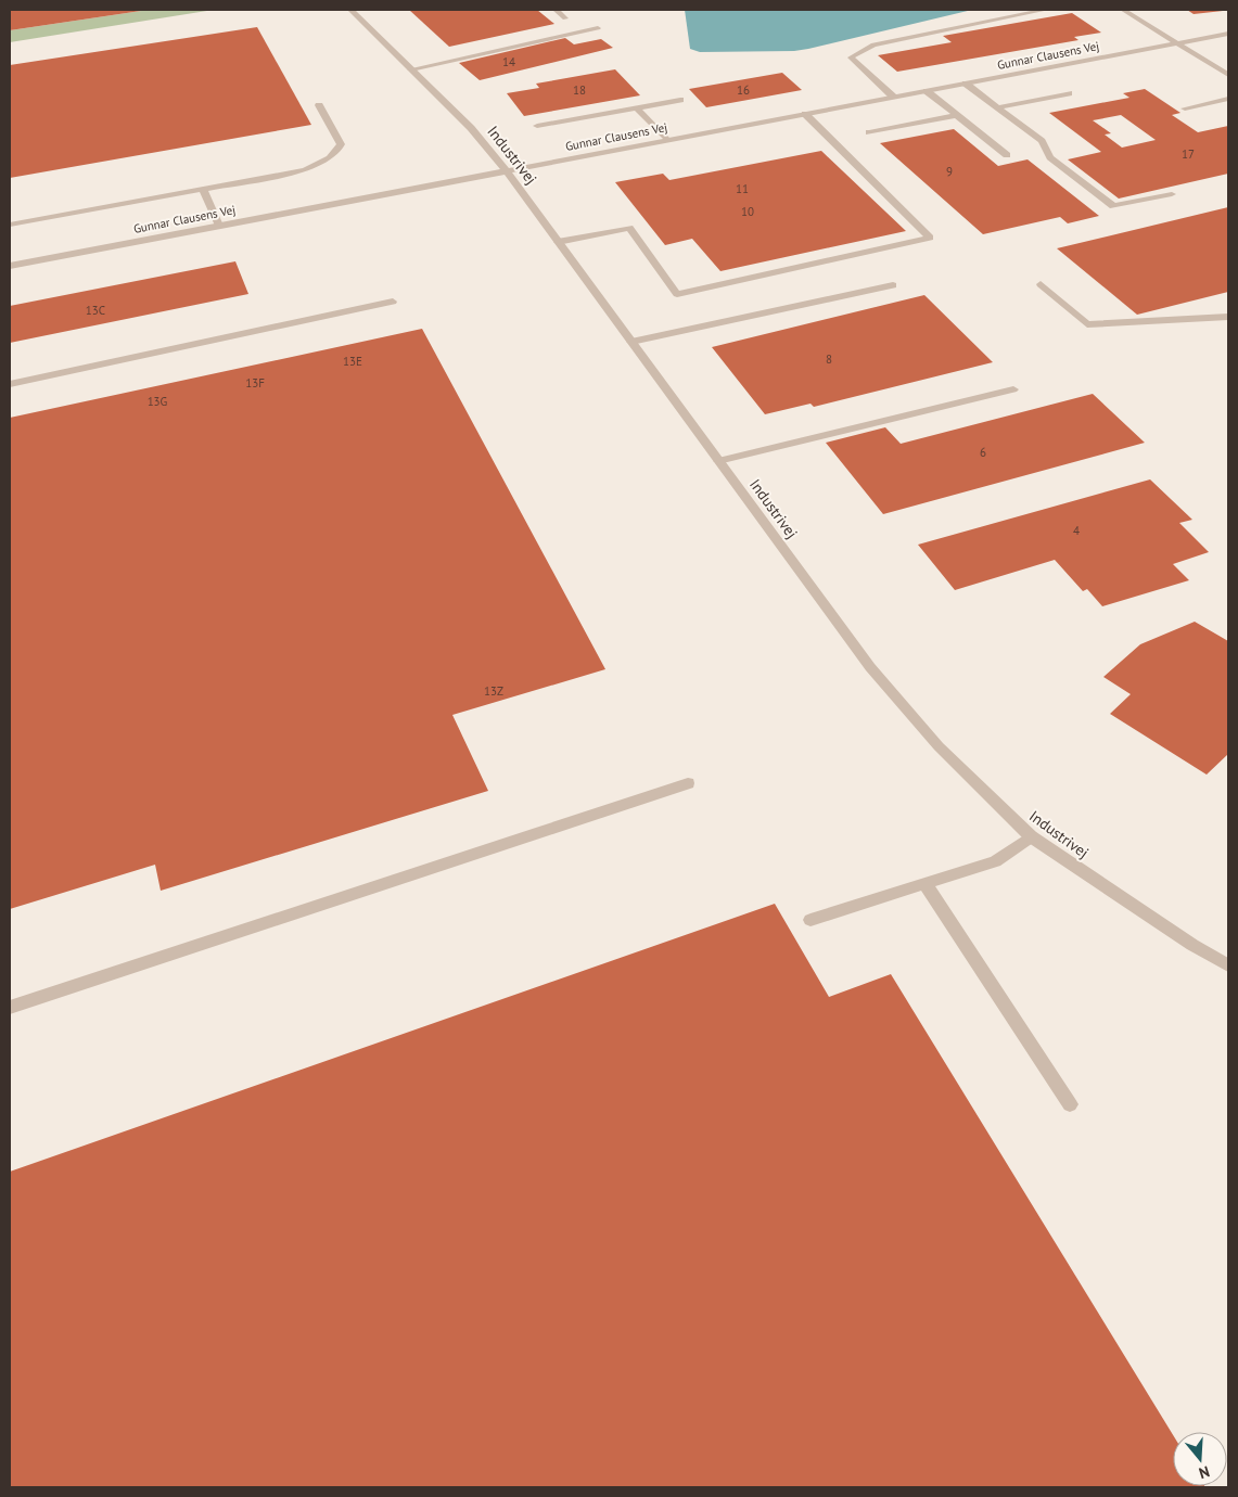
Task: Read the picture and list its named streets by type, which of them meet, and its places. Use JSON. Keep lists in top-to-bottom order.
{
  "streets": {
    "street": ["Gunnar Clausens Vej", "Industrivej"]
  },
  "crossings": [
    ["Gunnar Clausens Vej", "Industrivej"]
  ],
  "house_numbers": [
    "14",
    "18",
    "16",
    "17",
    "9",
    "11",
    "10",
    "13C",
    "8",
    "13E",
    "13F",
    "13G",
    "6",
    "4",
    "13Z"
  ],
  "north": "bottom"
}
